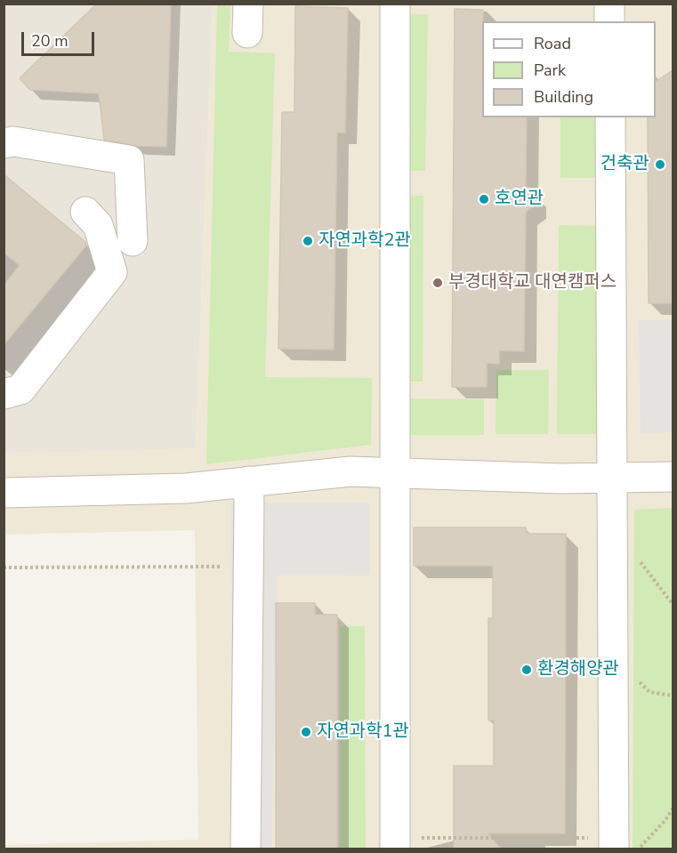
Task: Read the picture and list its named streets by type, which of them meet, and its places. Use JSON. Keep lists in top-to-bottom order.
{
  "places": [
    "건축관",
    "호연관",
    "자연과학2관",
    "부경대학교 대연캠퍼스",
    "환경해양관",
    "자연과학1관"
  ],
  "legend": ["Road", "Park", "Building"],
  "scale_bar": "20 m"
}
